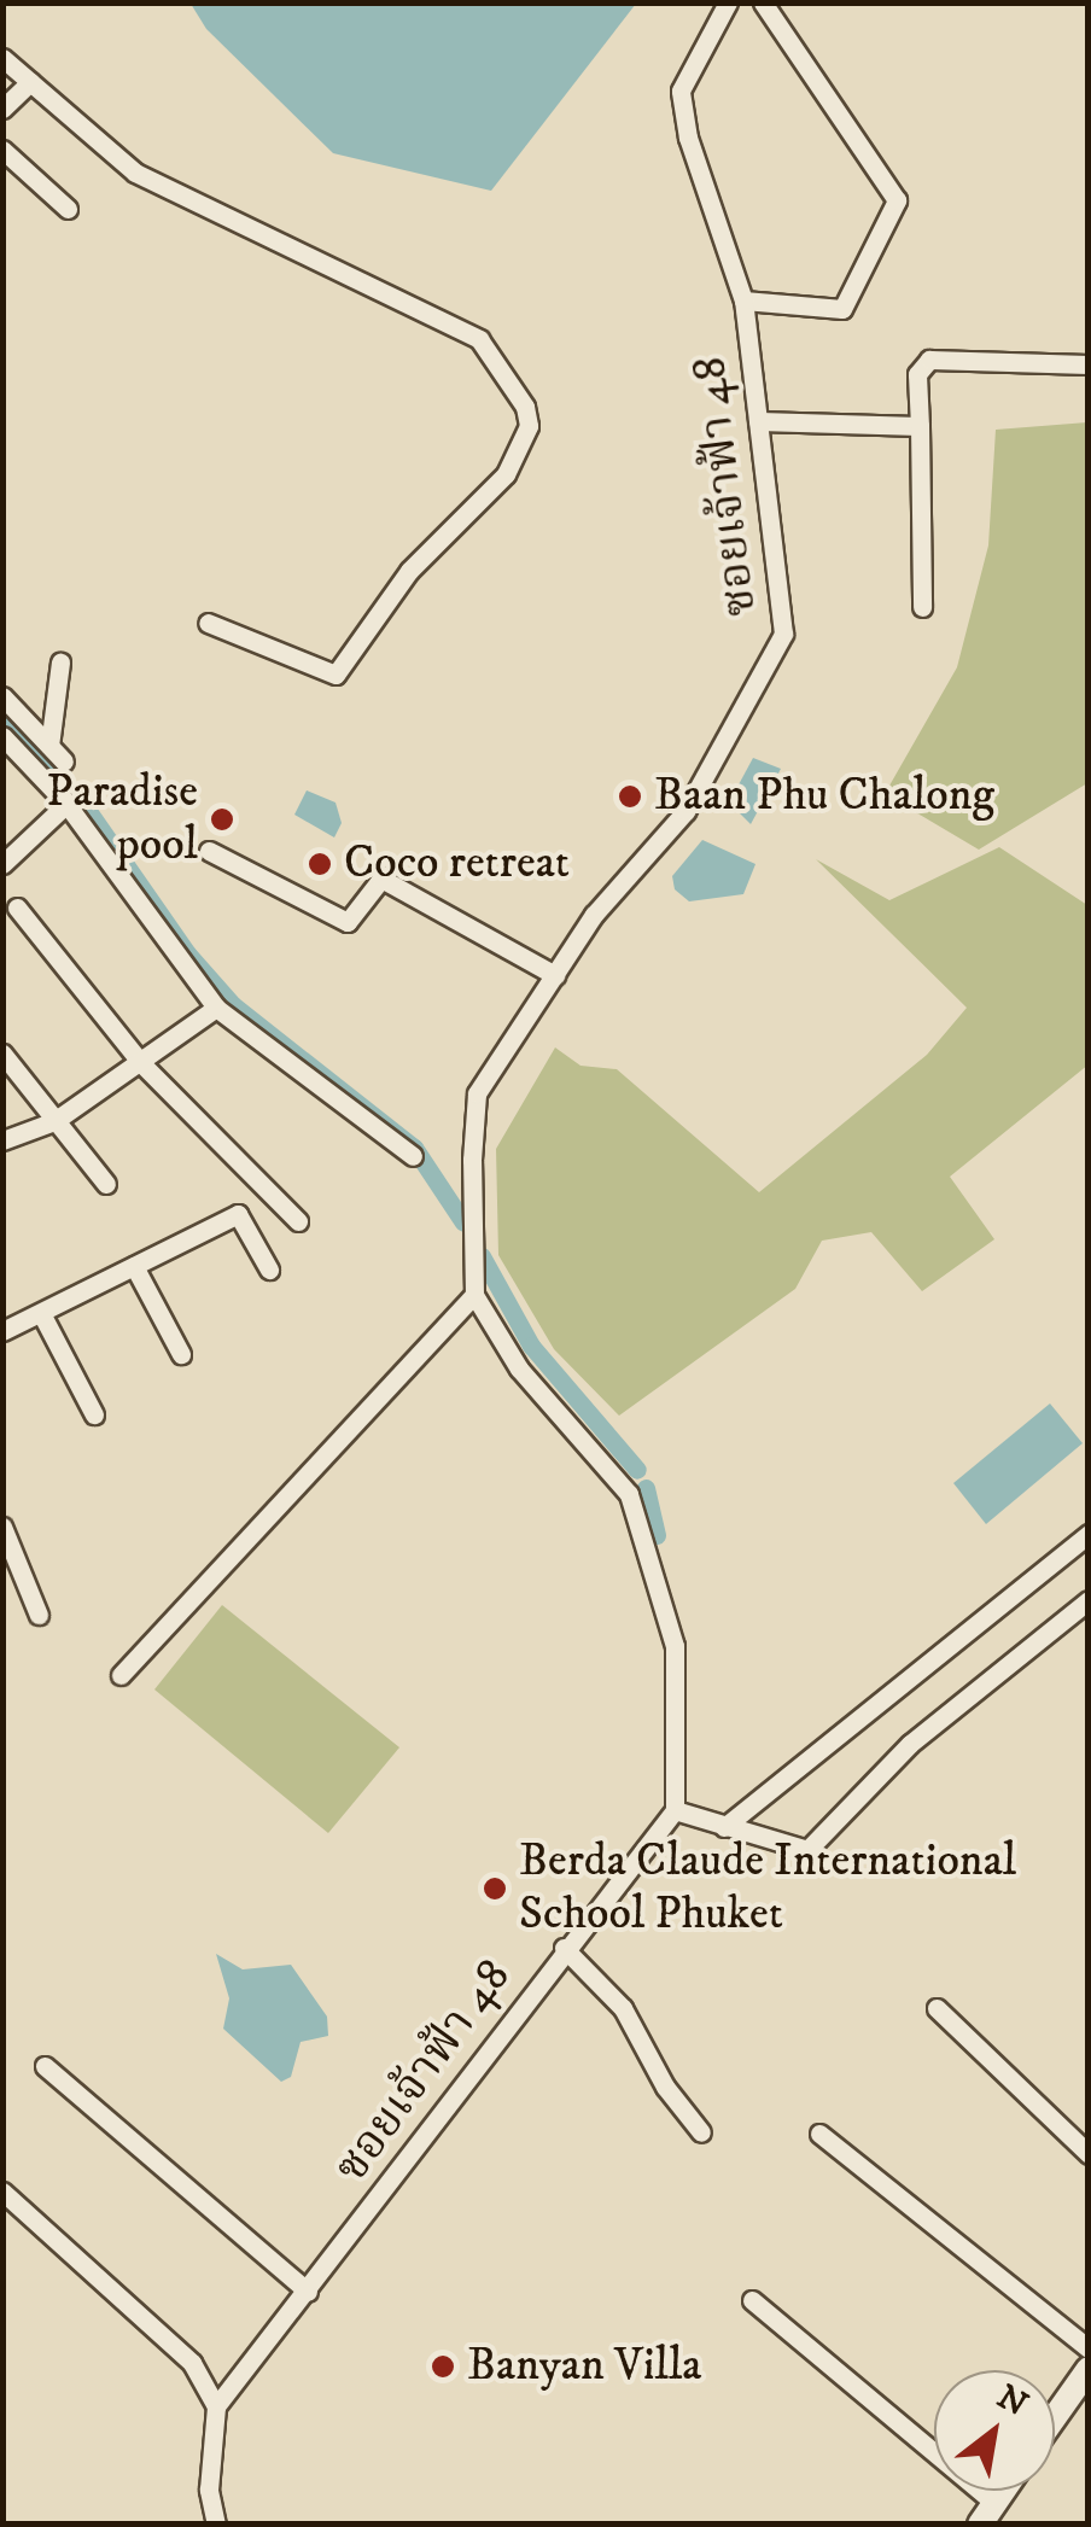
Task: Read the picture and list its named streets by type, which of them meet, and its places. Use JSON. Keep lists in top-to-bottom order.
{
  "streets": {
    "street": ["ซอยเจ้าฟ้า 48"]
  },
  "places": [
    "Baan Phu Chalong",
    "Paradise pool",
    "Coco retreat",
    "Berda Claude International School Phuket",
    "Banyan Villa"
  ],
  "north": "top right"
}
